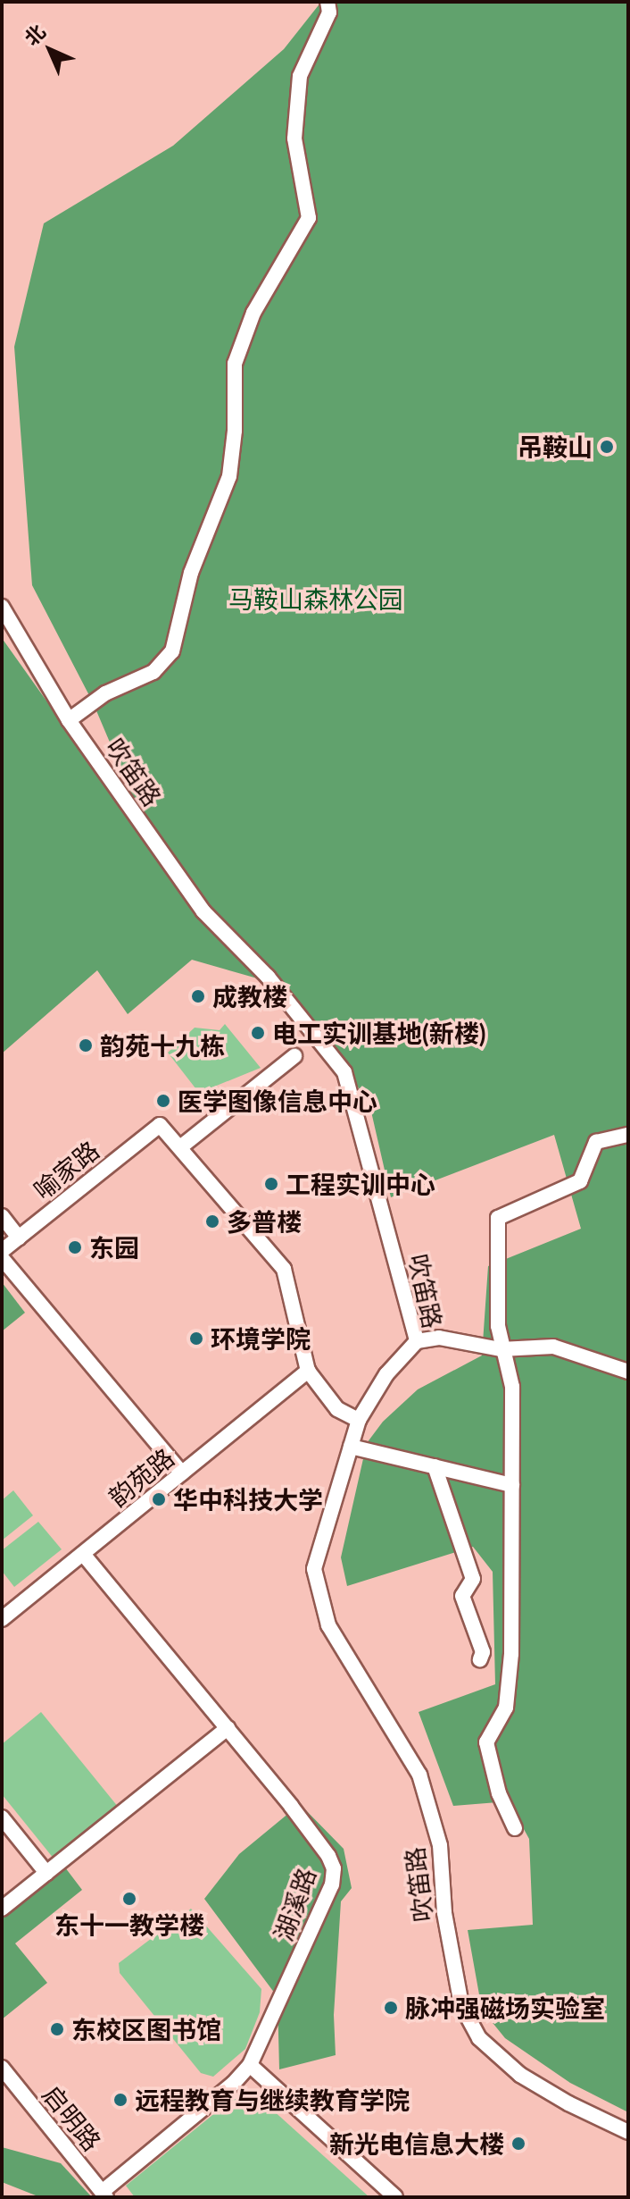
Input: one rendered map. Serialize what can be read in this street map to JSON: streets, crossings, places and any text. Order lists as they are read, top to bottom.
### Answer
{
  "streets": {
    "street": [
      "吹笛路",
      "喻家路",
      "韵苑路",
      "湖溪路",
      "启明路"
    ]
  },
  "crossings": [
    ["韵苑路", "湖溪路"]
  ],
  "parks": ["马鞍山森林公园"],
  "places": [
    "吊鞍山",
    "成教楼",
    "电工实训基地(新楼)",
    "韵苑十九栋",
    "医学图像信息中心",
    "工程实训中心",
    "多普楼",
    "东园",
    "环境学院",
    "华中科技大学",
    "东十一教学楼",
    "脉冲强磁场实验室",
    "东校区图书馆",
    "远程教育与继续教育学院",
    "新光电信息大楼"
  ],
  "north": "top left"
}
